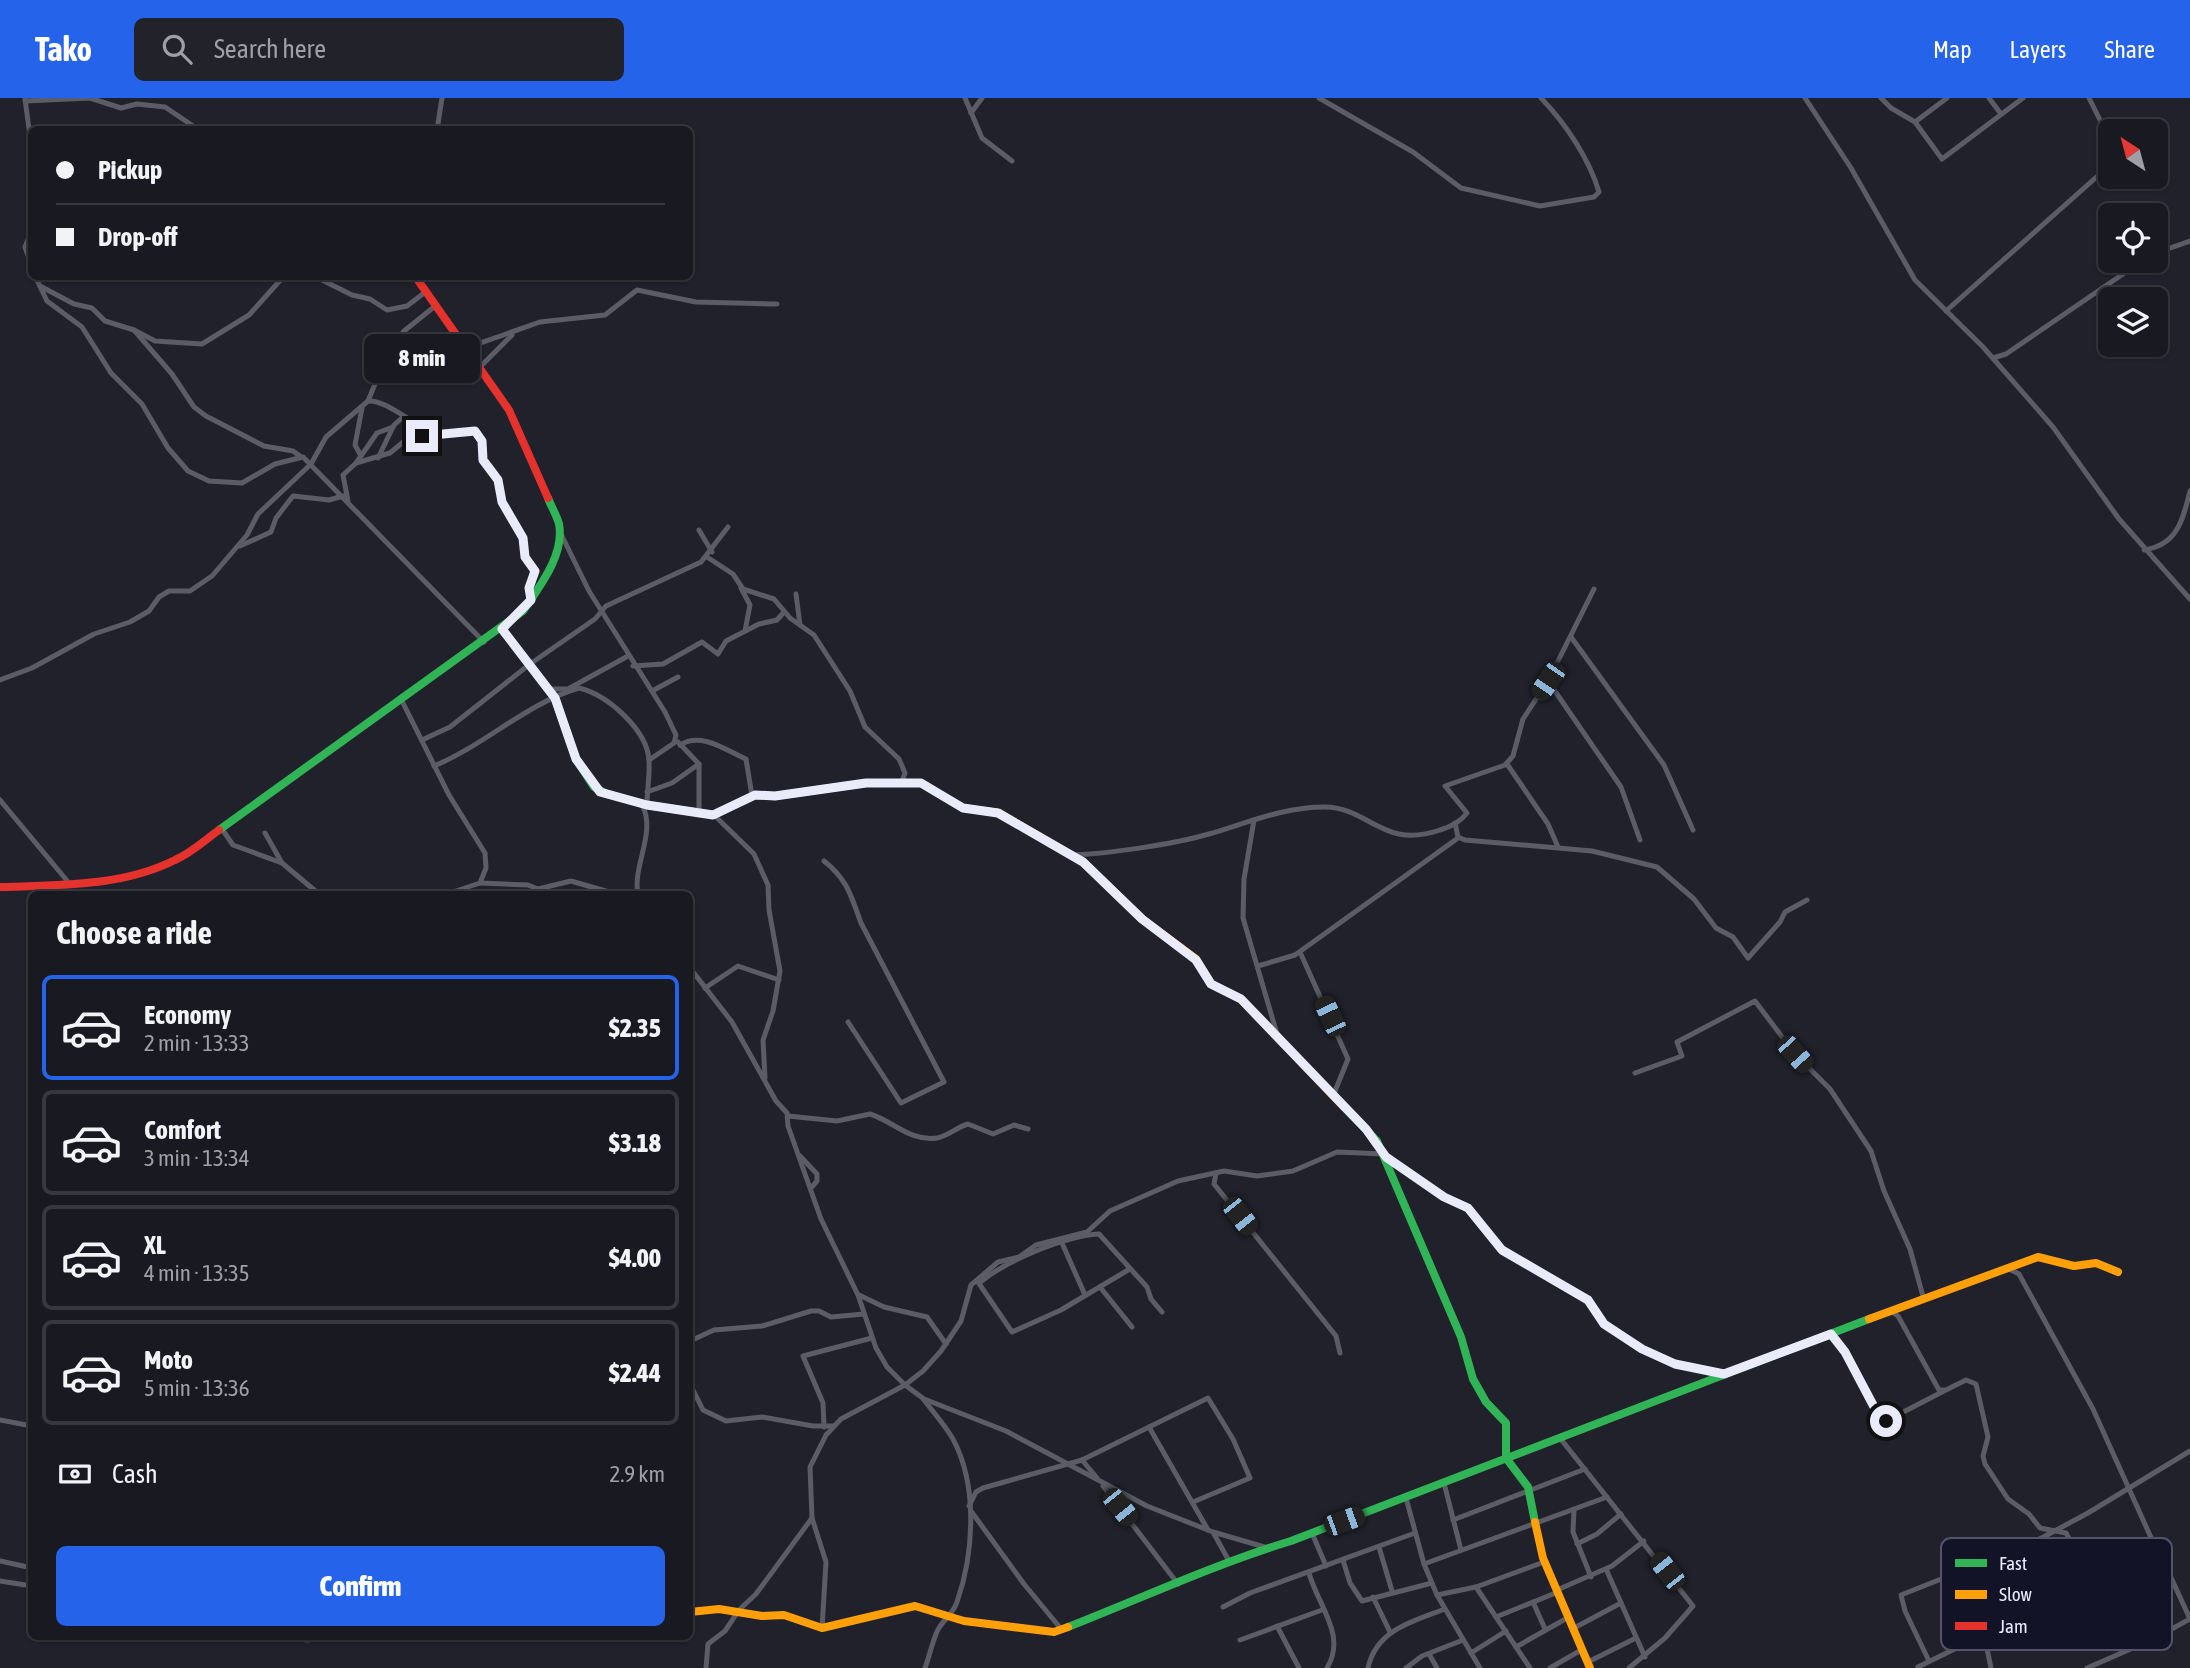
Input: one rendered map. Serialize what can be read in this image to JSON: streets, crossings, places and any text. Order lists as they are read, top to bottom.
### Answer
{
  "legend": ["Fast", "Slow", "Jam"],
  "north": "top left",
  "page": {
    "header": "Tako",
    "search": "Search here",
    "nav": ["Map", "Layers", "Share"],
    "banner": ["Pickup", "Drop-off"],
    "bubble": "8 min",
    "heading": "Choose a ride",
    "list": [
      {
        "name": "Economy",
        "note": "2 min · 13:33",
        "value": "$2.35"
      },
      {
        "name": "Comfort",
        "note": "3 min · 13:34",
        "value": "$3.18"
      },
      {
        "name": "XL",
        "note": "4 min · 13:35",
        "value": "$4.00"
      },
      {
        "name": "Moto",
        "note": "5 min · 13:36",
        "value": "$2.44"
      }
    ],
    "pay": ["Cash", "2.9 km"],
    "buttons": "Confirm"
  }
}
